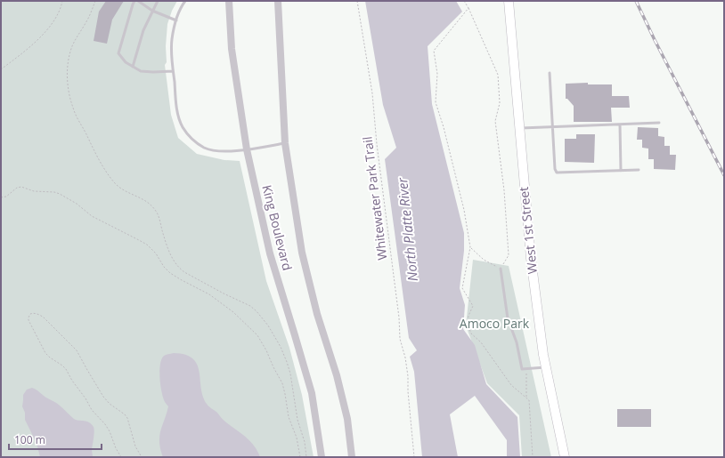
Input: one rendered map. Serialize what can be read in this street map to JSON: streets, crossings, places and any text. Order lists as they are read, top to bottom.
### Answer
{
  "streets": {
    "main road": ["West 1st Street"],
    "street": ["King Boulevard"],
    "path": ["Whitewater Park Trail"]
  },
  "water": ["North Platte River"],
  "parks": ["Amoco Park"],
  "scale_bar": "100 m"
}
